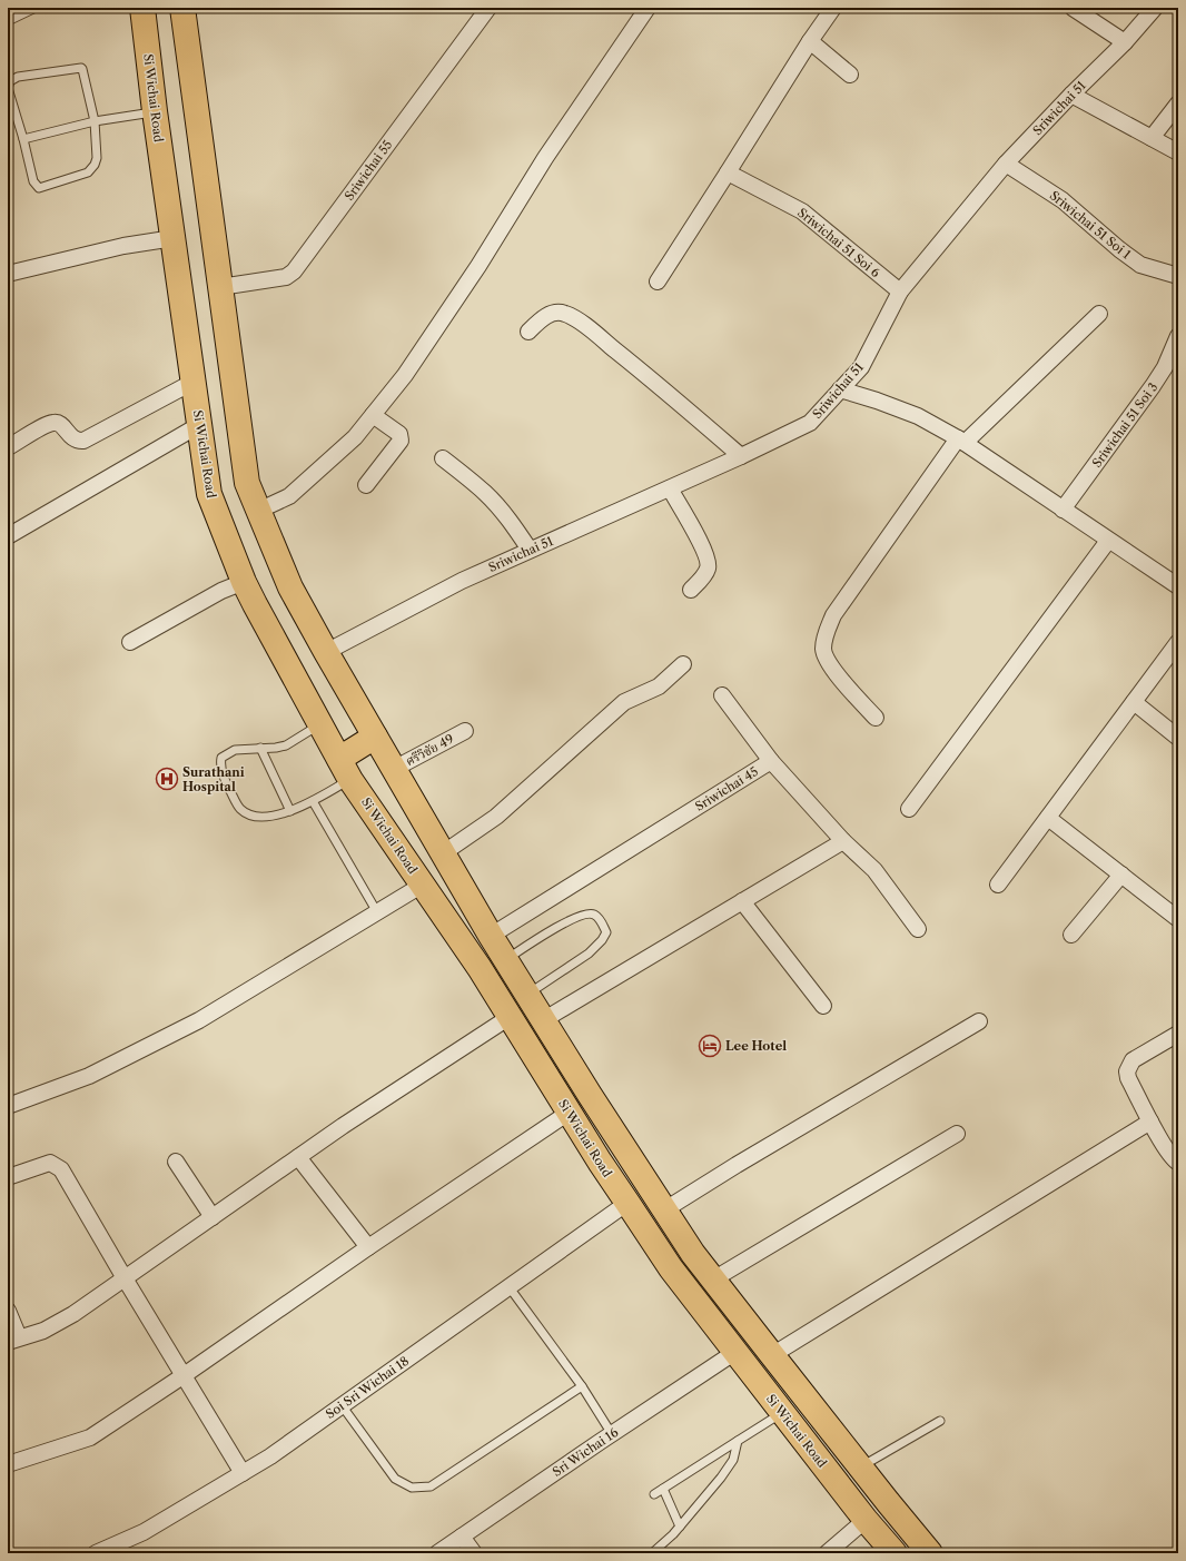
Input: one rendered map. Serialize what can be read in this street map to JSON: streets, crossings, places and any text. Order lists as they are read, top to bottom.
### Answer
{
  "streets": {
    "main road": ["Si Wichai Road"],
    "street": [
      "Sriwichai 51",
      "Sriwichai 55",
      "Sriwichai 51 Soi 1",
      "Sriwichai 51 Soi 6",
      "Sriwichai 51 Soi 3",
      "ศรีวิชัย 49",
      "Sriwichai 45",
      "Soi Sri Wichai 18",
      "Sri Wichai 16"
    ]
  },
  "crossings": [
    ["Si Wichai Road", "Soi Sri Wichai 18"],
    ["Si Wichai Road", "Sri Wichai 16"],
    ["Sriwichai 51", "Sriwichai 51 Soi 1"],
    ["Sriwichai 51", "Sriwichai 51 Soi 6"]
  ],
  "places": {
    "hospital": ["Surathani Hospital"],
    "hotel": ["Lee Hotel"]
  }
}
